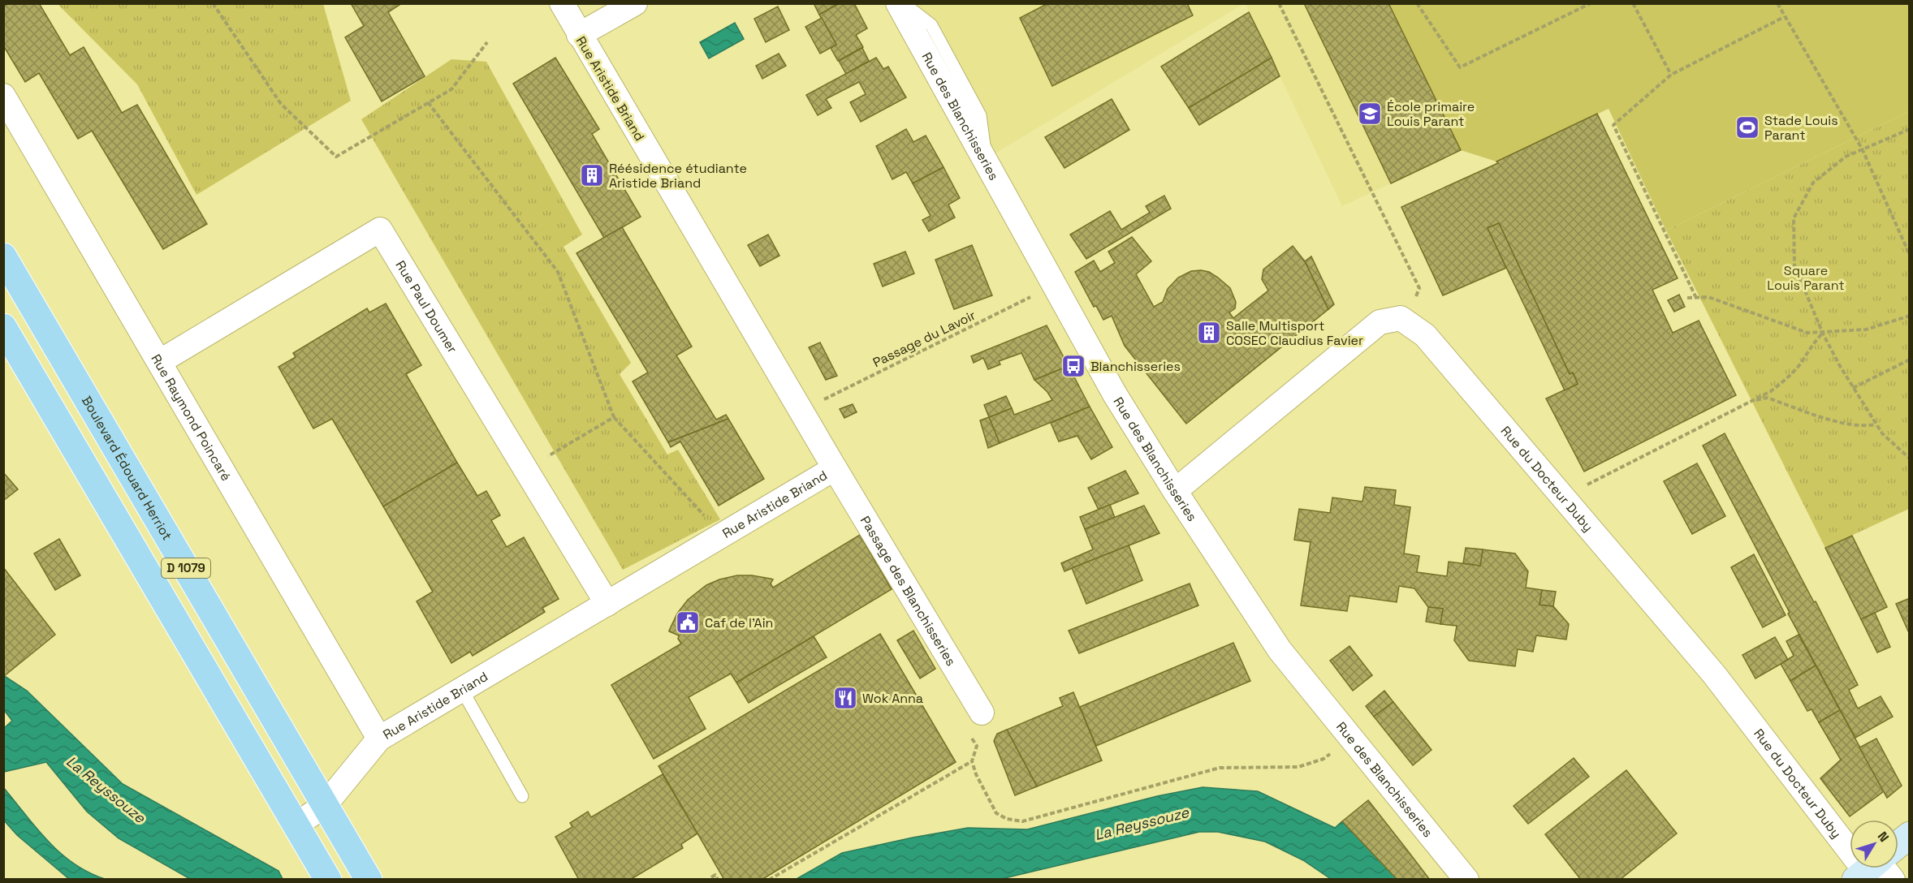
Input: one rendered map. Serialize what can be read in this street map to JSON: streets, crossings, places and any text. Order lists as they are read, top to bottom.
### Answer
{
  "streets": {
    "main road": ["Boulevard Édouard Herriot", "D 1079"],
    "street": [
      "Rue Aristide Briand",
      "Rue des Blanchisseries",
      "Rue Paul Doumer",
      "Rue Raymond Poincaré",
      "Rue du Docteur Duby",
      "Passage des Blanchisseries"
    ],
    "path": ["Passage du Lavoir"]
  },
  "crossings": [
    ["Rue Aristide Briand", "Rue Paul Doumer"],
    ["Rue Aristide Briand", "Passage du Lavoir"],
    ["Rue Aristide Briand", "Rue Raymond Poincaré"],
    ["Rue Aristide Briand", "Boulevard Édouard Herriot"],
    ["Rue Aristide Briand", "D 1079"],
    ["Rue Aristide Briand", "Passage des Blanchisseries"],
    ["Rue des Blanchisseries", "Passage du Lavoir"],
    ["Rue Paul Doumer", "Rue Raymond Poincaré"]
  ],
  "water": ["La Reyssouze"],
  "parks": ["Square Louis Parant"],
  "places": {
    "school or university": ["École primaire Louis Parant"],
    "sports": ["Stade Louis Parant"],
    "building": ["Réésidence étudiante Aristide Briand", "Salle Multisport COSEC Claudius Favier"],
    "bus stop": ["Blanchisseries"],
    "public building": ["Caf de l'Ain"],
    "restaurant": ["Wok Anna"]
  },
  "north": "top right"
}
